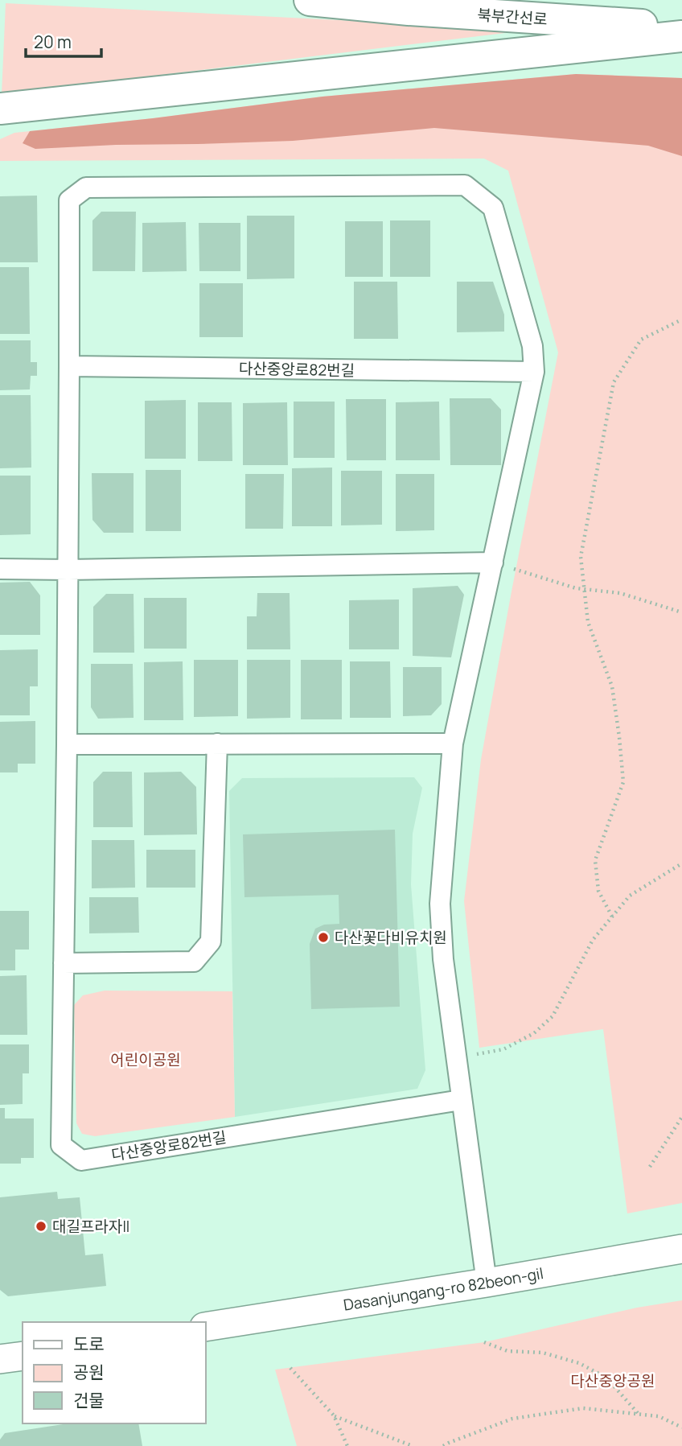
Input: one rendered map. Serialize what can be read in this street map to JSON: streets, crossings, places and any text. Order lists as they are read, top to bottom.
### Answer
{
  "streets": {
    "highway": ["북부간선로"],
    "street": ["다산중앙로82번길", "Dasanjungang-ro 82beon-gil"]
  },
  "parks": ["어린이공원", "다산중앙공원"],
  "places": ["다산꽃다비유치원", "대길프라자II"],
  "legend": ["도로", "공원", "건물"],
  "scale_bar": "20 m"
}
